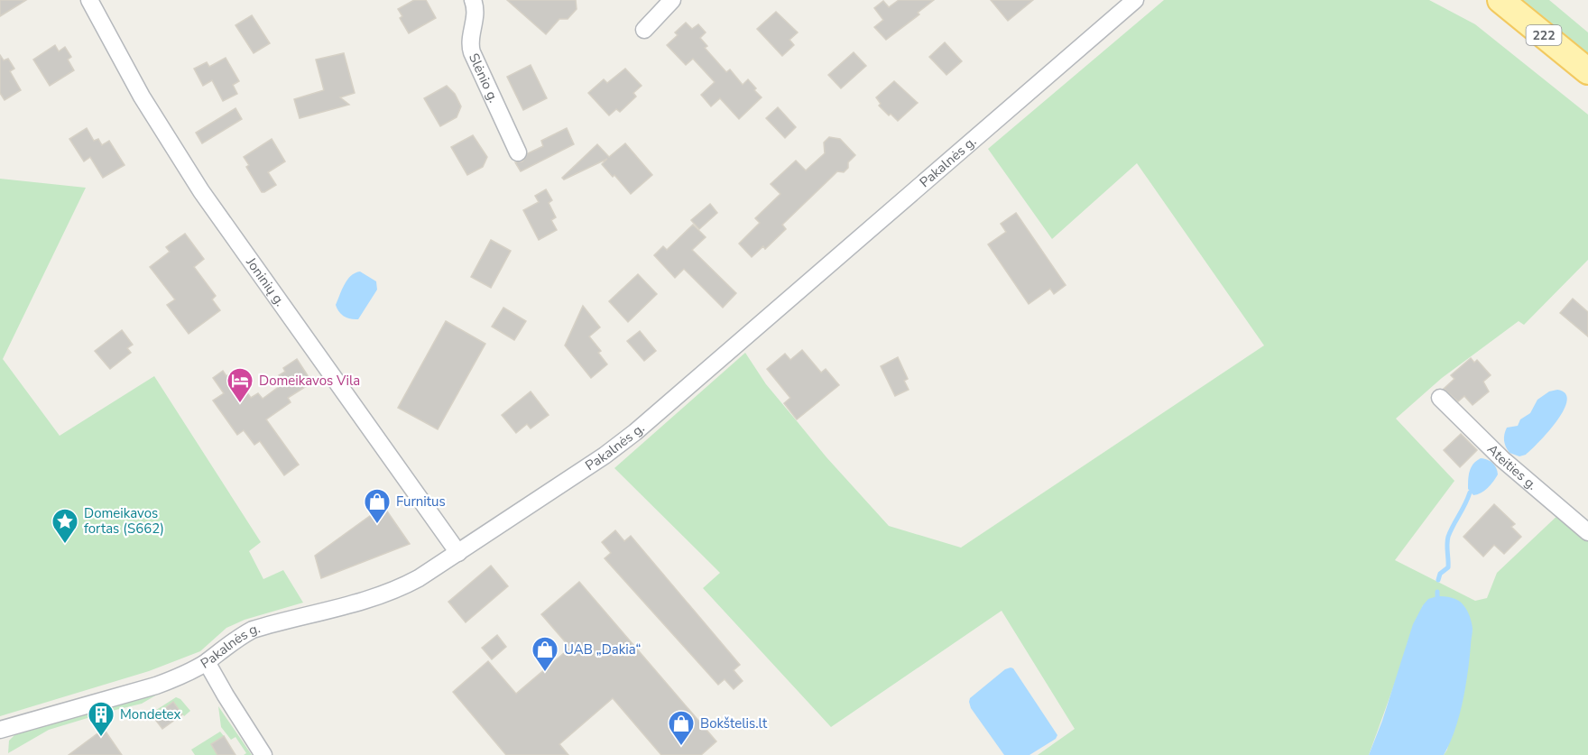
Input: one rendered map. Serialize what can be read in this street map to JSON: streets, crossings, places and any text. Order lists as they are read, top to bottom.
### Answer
{
  "streets": {
    "main road": ["222"],
    "street": [
      "Slėnio g.",
      "Pakalnės g.",
      "Joninių g.",
      "Ateities g."
    ]
  },
  "crossings": [
    ["Pakalnės g.", "Joninių g."]
  ],
  "places": {
    "hotel": ["Domeikavos Vila"],
    "shop": ["Furnitus", "UAB „Dakia“", "Bokštelis.lt"],
    "place": ["Domeikavos fortas (S662)"],
    "building": ["Mondetex"]
  }
}
